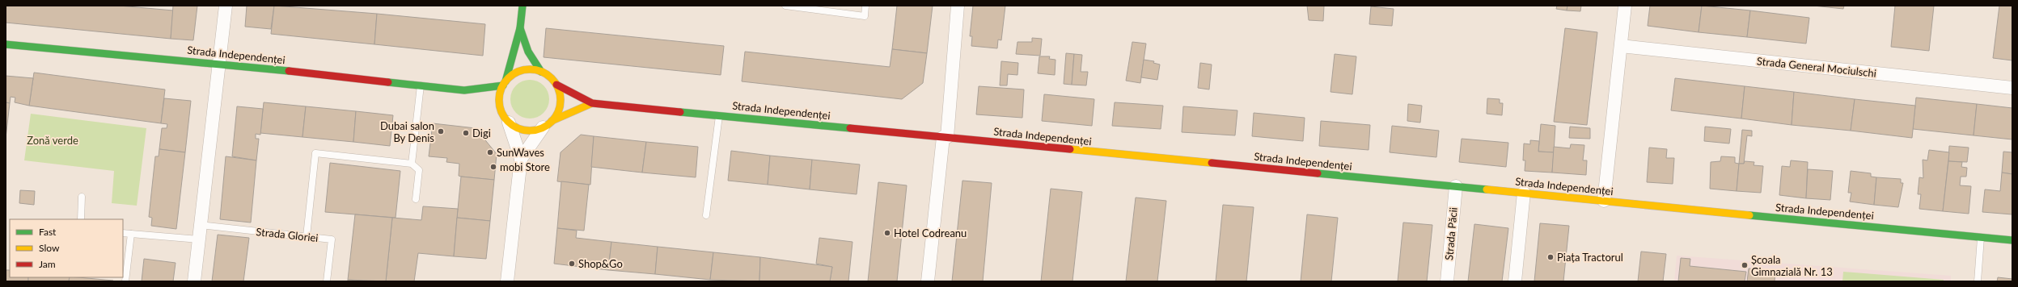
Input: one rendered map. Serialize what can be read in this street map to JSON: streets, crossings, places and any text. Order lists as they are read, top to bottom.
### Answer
{
  "streets": {
    "main road": ["Strada Independenței"],
    "street": ["Strada General Mociulschi", "Strada Păcii"],
    "lane": ["Strada Gloriei"]
  },
  "crossings": [
    ["Strada Independenței", "Strada Păcii"]
  ],
  "parks": ["Zonă verde"],
  "places": [
    "Dubai salon By Denis",
    "Digi",
    "SunWaves",
    "mobi Store",
    "Hotel Codreanu",
    "Piața Tractorul",
    "Shop&Go",
    "Școala Gimnazială Nr. 13"
  ],
  "legend": ["Fast", "Slow", "Jam"]
}
